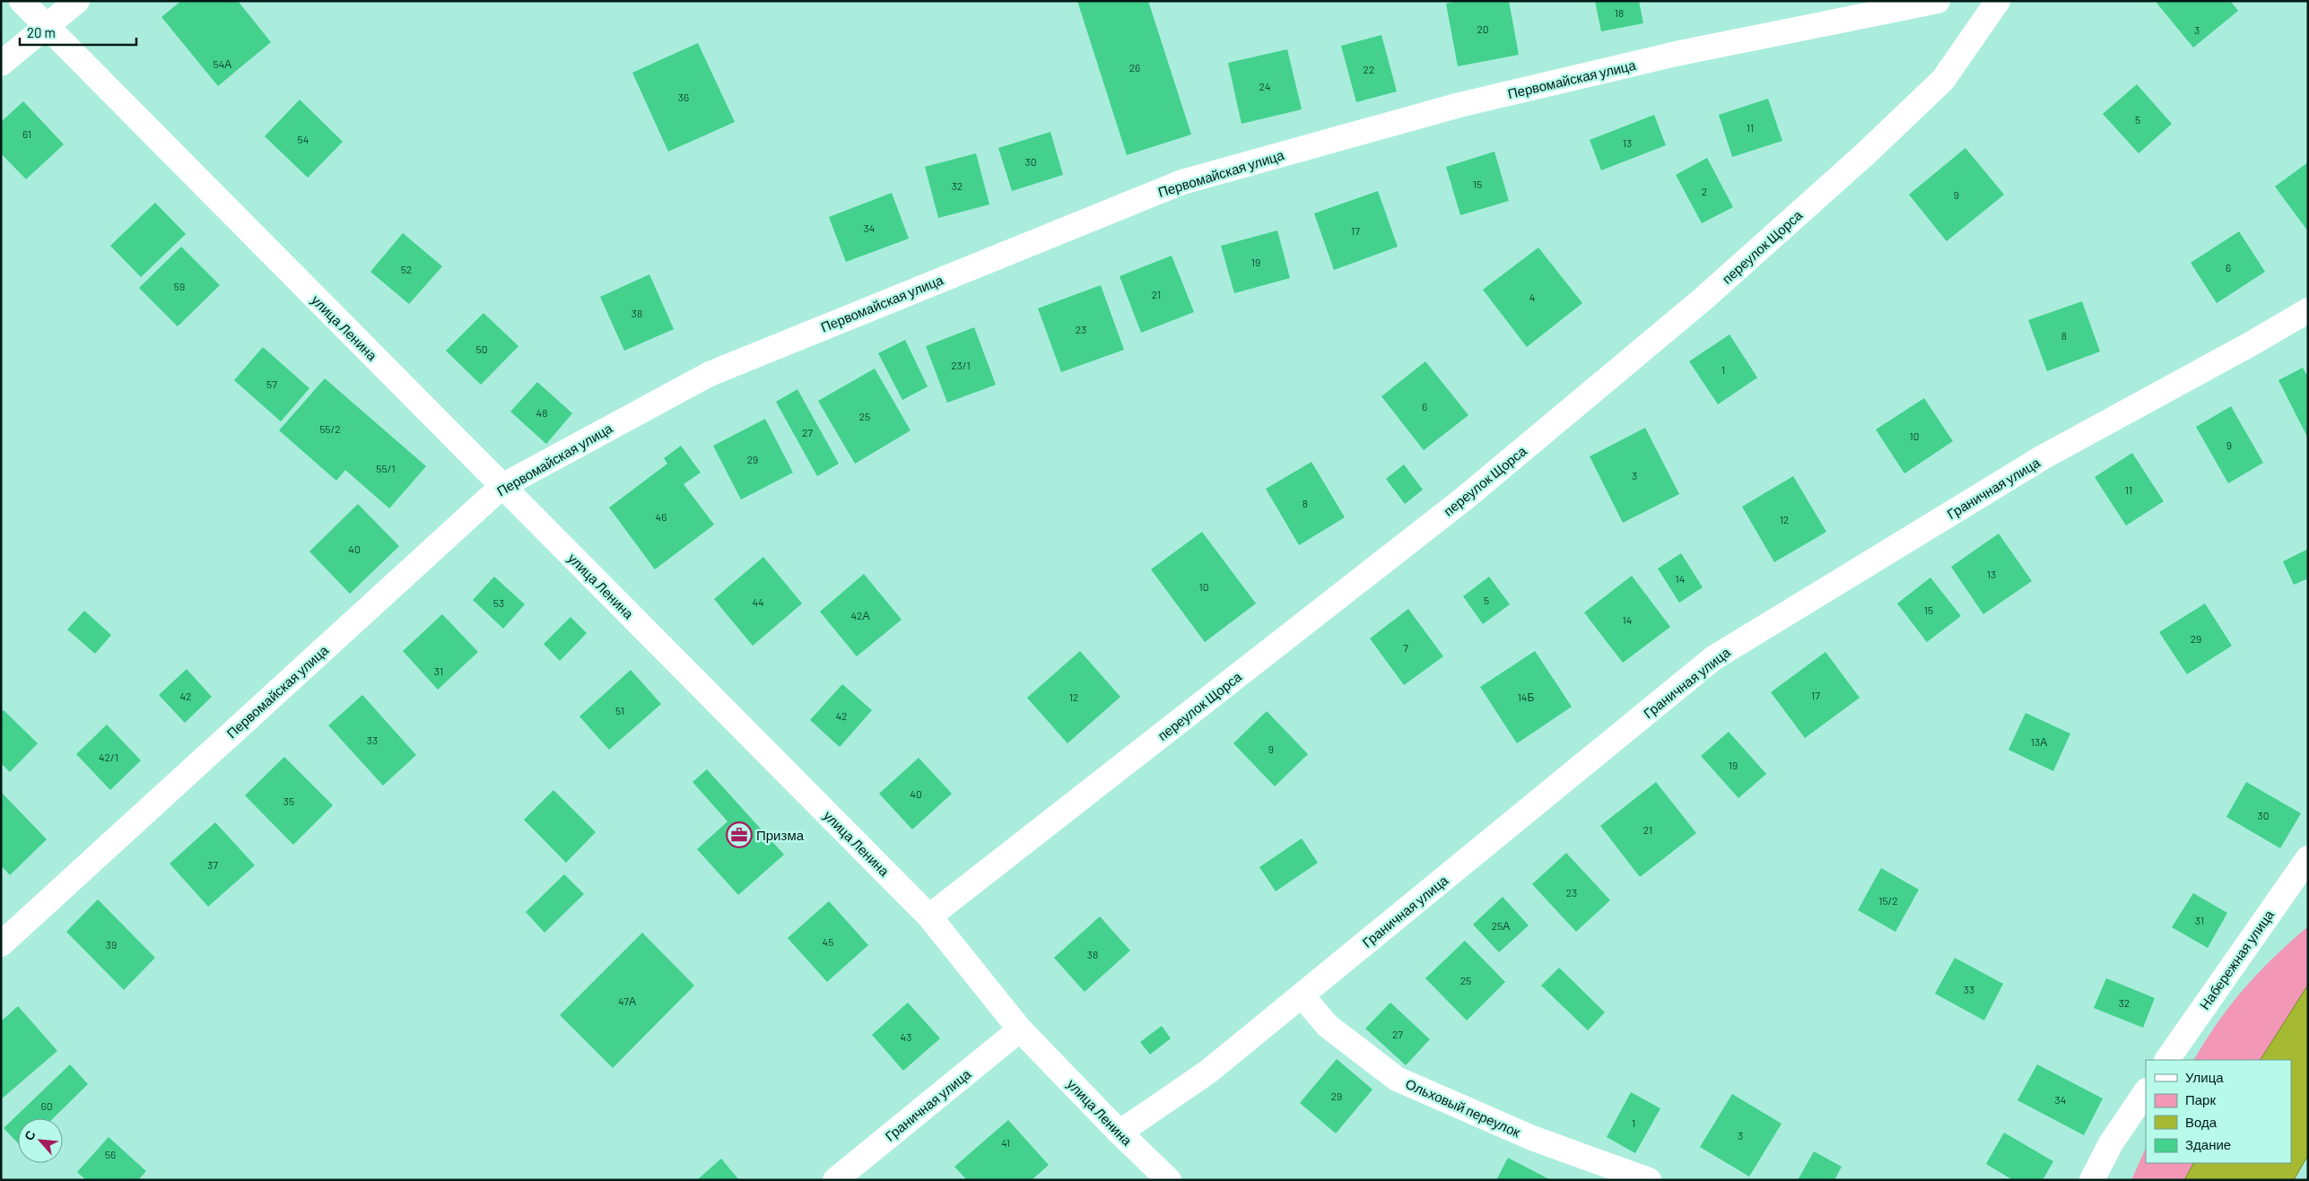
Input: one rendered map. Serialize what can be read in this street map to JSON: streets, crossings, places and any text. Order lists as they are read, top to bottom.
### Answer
{
  "streets": {
    "street": [
      "Первомайская улица",
      "переулок Щорса",
      "улица Ленина",
      "Граничная улица",
      "Набережная улица",
      "Ольховый переулок"
    ]
  },
  "crossings": [
    ["Первомайская улица", "улица Ленина"],
    ["переулок Щорса", "улица Ленина"],
    ["улица Ленина", "Граничная улица"],
    ["Граничная улица", "Ольховый переулок"]
  ],
  "places": {
    "office": ["Призма"]
  },
  "house_numbers": [
    "18",
    "20",
    "3",
    "54А",
    "26",
    "22",
    "24",
    "36",
    "5",
    "11",
    "61",
    "54",
    "13",
    "30",
    "15",
    "32",
    "2",
    "9",
    "34",
    "17",
    "19",
    "6",
    "52",
    "59",
    "21",
    "4",
    "38",
    "23",
    "8",
    "50",
    "23/1",
    "1",
    "57",
    "6",
    "48",
    "25",
    "55/2",
    "27",
    "10",
    "9",
    "29",
    "55/1",
    "3",
    "11",
    "8",
    "46",
    "12",
    "40",
    "13",
    "14",
    "10",
    "5",
    "44",
    "53",
    "15",
    "42А",
    "14",
    "29",
    "7",
    "31",
    "17",
    "42",
    "12",
    "14Б",
    "51",
    "42",
    "33",
    "13А",
    "9",
    "42/1",
    "19",
    "40",
    "35",
    "30",
    "21",
    "37",
    "23",
    "15/2",
    "31",
    "25А",
    "45",
    "39",
    "38",
    "25",
    "33",
    "47А",
    "32",
    "27",
    "43",
    "29",
    "34",
    "60",
    "1",
    "3",
    "41",
    "56"
  ],
  "legend": [
    "Улица",
    "Парк",
    "Вода",
    "Здание"
  ],
  "scale_bar": "20 m",
  "north": "top left"
}
